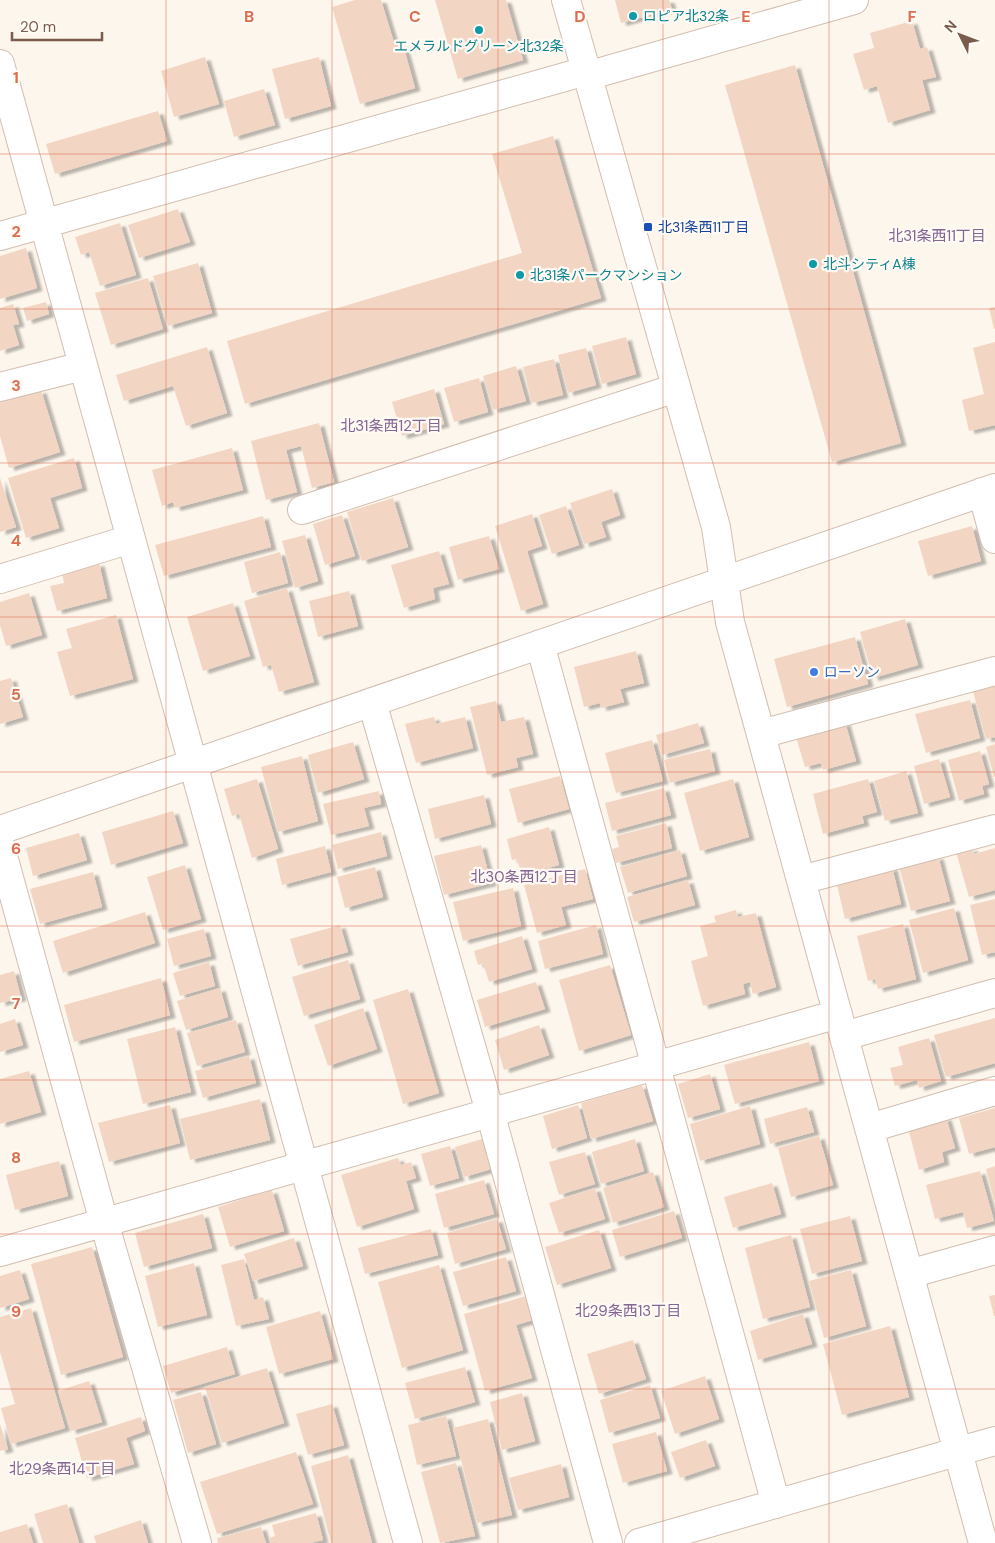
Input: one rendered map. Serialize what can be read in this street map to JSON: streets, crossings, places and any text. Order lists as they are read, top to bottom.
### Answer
{
  "districts": [
    "北31条西11丁目",
    "北31条西12丁目",
    "北30条西12丁目",
    "北29条西13丁目",
    "北29条西14丁目"
  ],
  "places": {
    "other": [
      "ロピア北32条",
      "エメラルドグリーン北32条",
      "北斗シティA棟",
      "北31条パークマンション",
      "ローソン"
    ],
    "transit": ["北31条西11丁目"]
  },
  "scale_bar": "20 m",
  "north": "top left",
  "grid": {
    "columns": [
      "B",
      "C",
      "D",
      "E",
      "F"
    ],
    "rows": [
      "1",
      "2",
      "3",
      "4",
      "5",
      "6",
      "7",
      "8",
      "9"
    ]
  }
}
